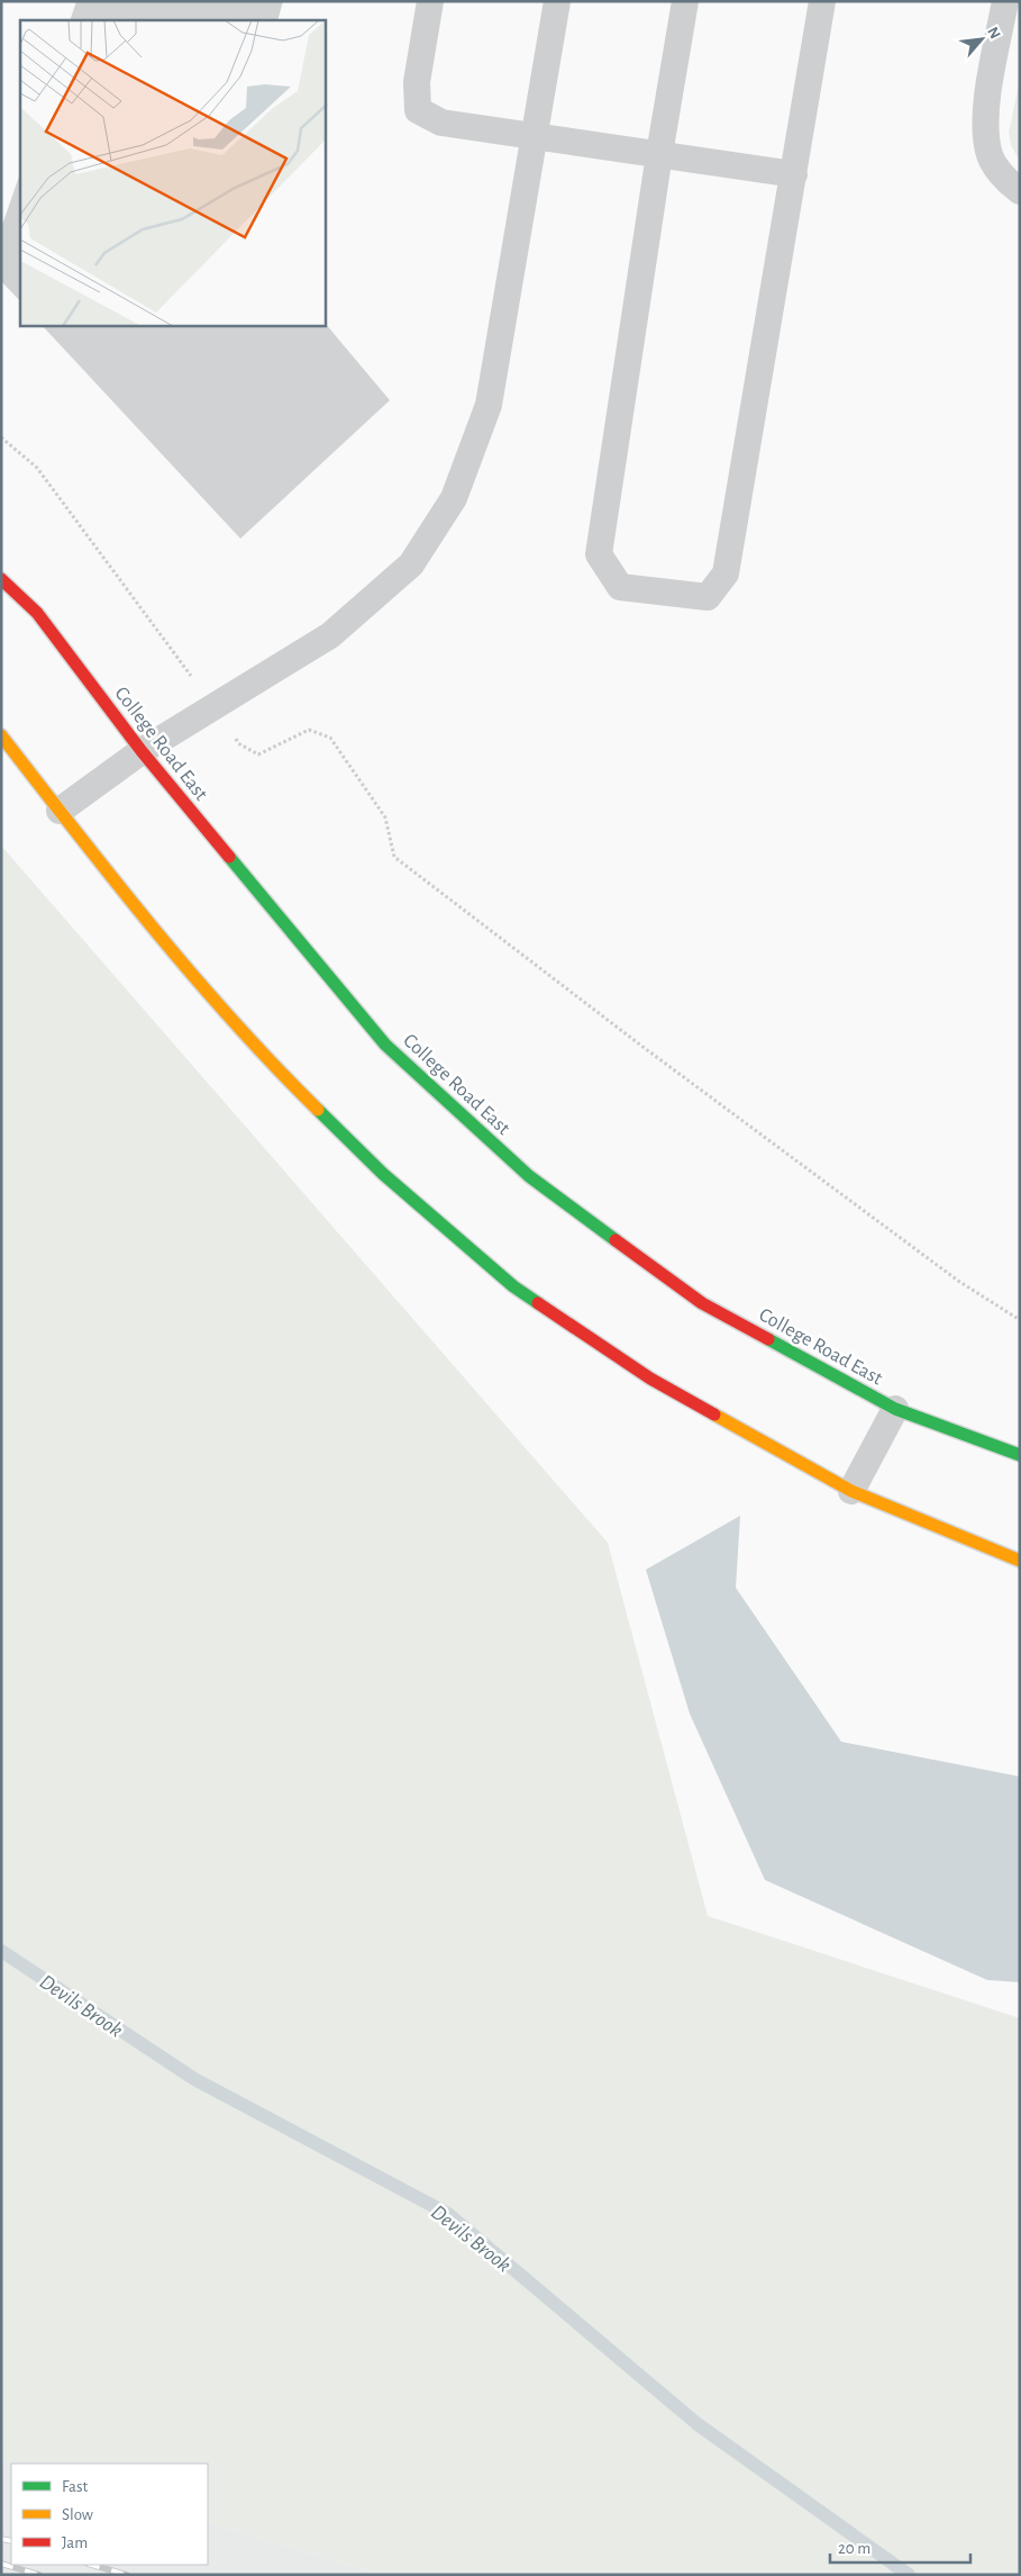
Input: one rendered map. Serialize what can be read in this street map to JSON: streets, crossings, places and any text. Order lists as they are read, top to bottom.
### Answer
{
  "streets": {
    "street": ["College Road East"]
  },
  "water": ["Devils Brook"],
  "legend": ["Fast", "Slow", "Jam"],
  "scale_bar": "20 m",
  "north": "top right"
}
